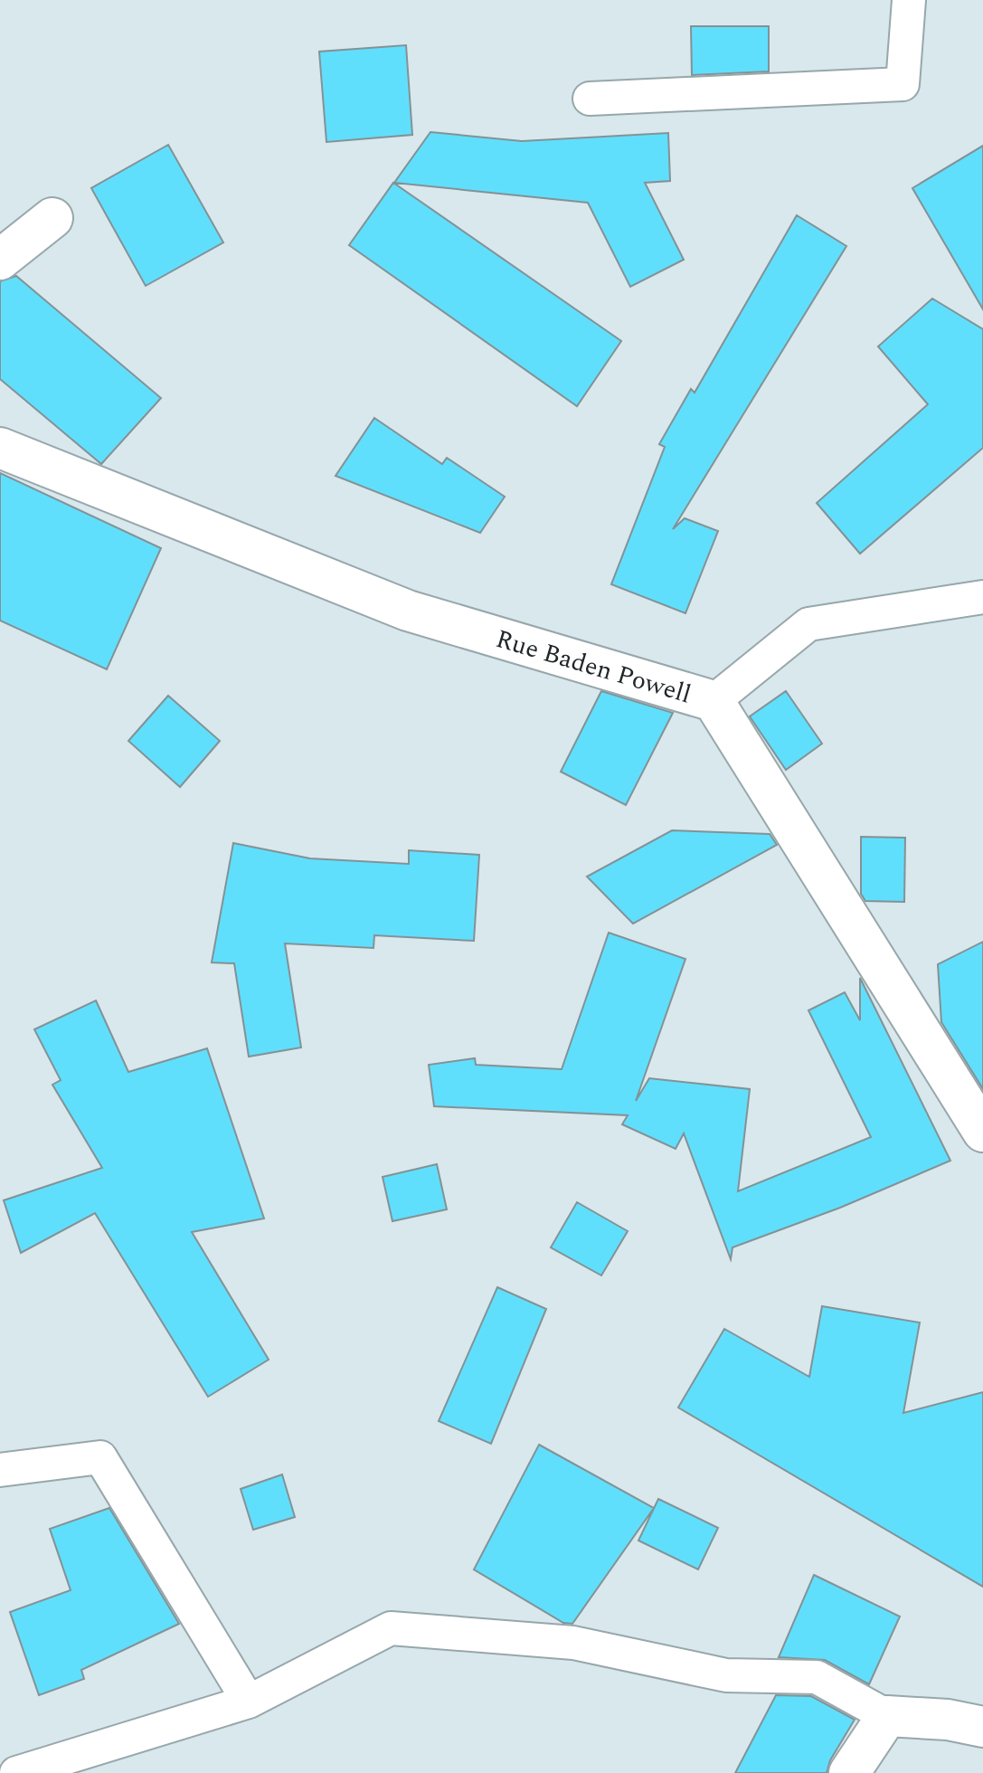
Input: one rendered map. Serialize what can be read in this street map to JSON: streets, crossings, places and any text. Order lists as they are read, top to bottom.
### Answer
{
  "streets": {
    "street": ["Rue Baden Powell"]
  }
}
